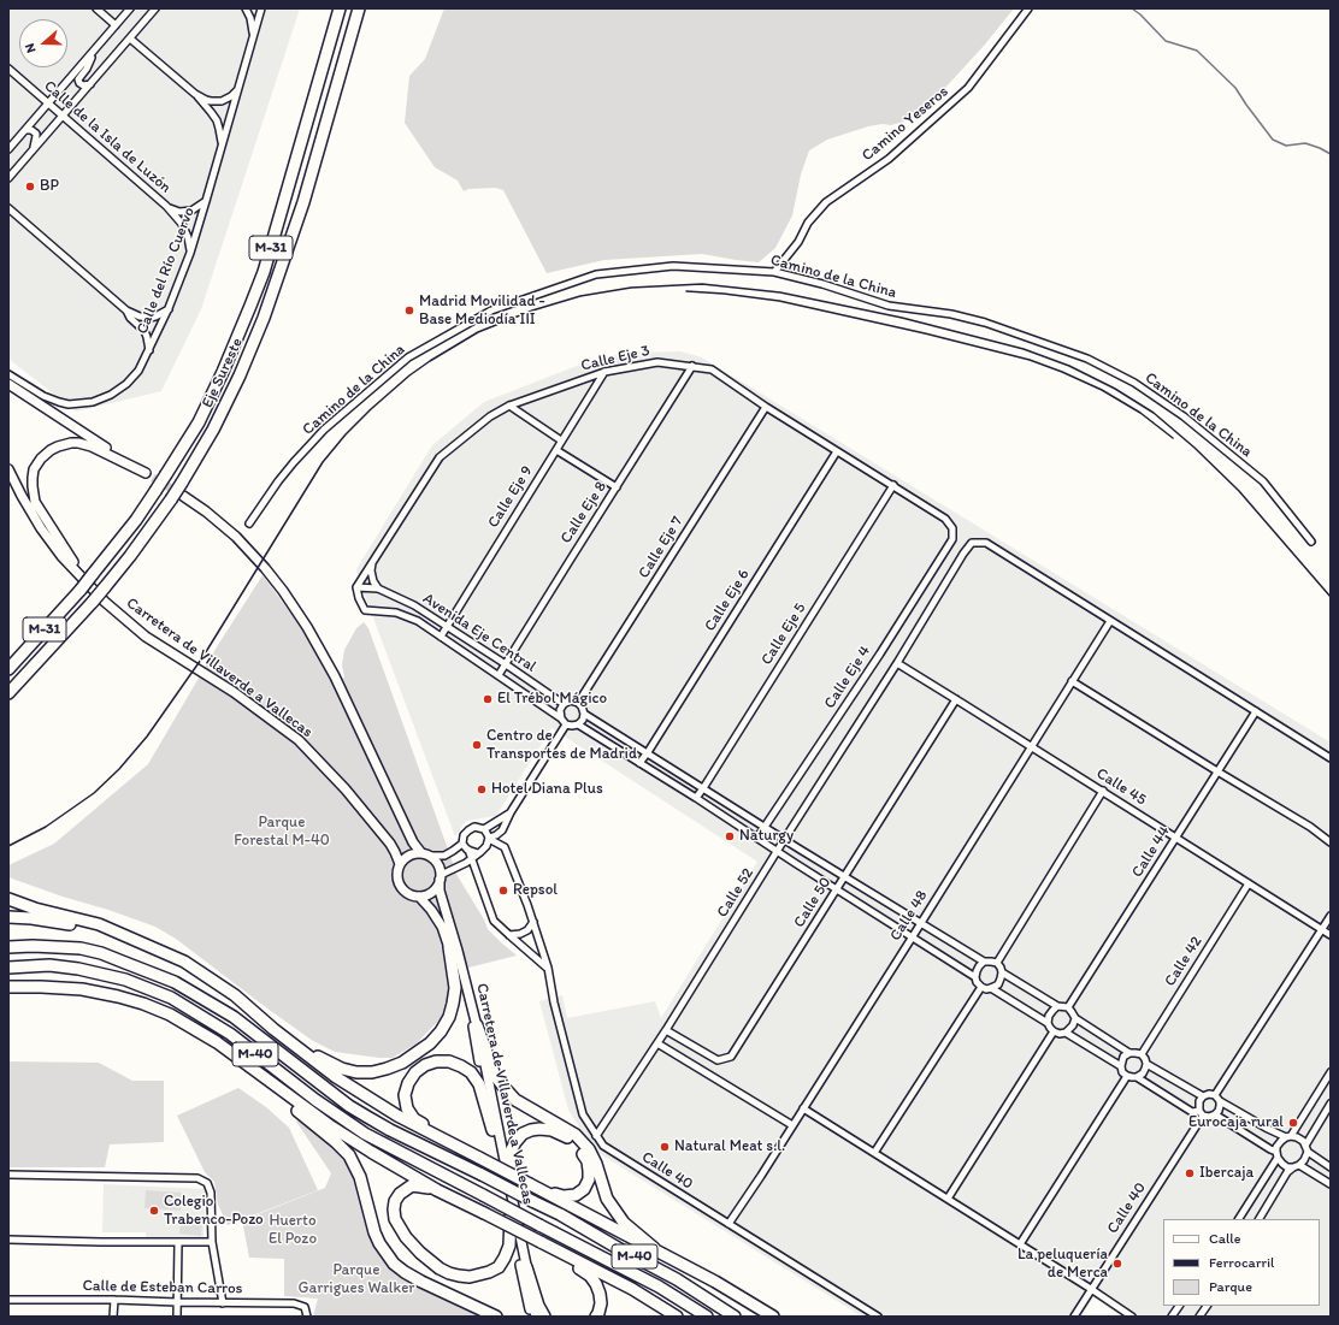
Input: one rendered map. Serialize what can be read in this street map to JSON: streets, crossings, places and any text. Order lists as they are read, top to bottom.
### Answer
{
  "streets": {
    "highway": ["M-31", "Eje Sureste", "M-40"],
    "main road": ["Carretera de Villaverde a Vallecas"],
    "street": [
      "Camino Yeseros",
      "Calle de la Isla de Luzón",
      "Calle del Río Cuervo",
      "Camino de la China",
      "Calle Eje 3",
      "Calle Eje 9",
      "Calle Eje 8",
      "Calle Eje 7",
      "Calle Eje 6",
      "Avenida Eje Central",
      "Calle Eje 5",
      "Calle Eje 4",
      "Calle 45",
      "Calle 44",
      "Calle 52",
      "Calle 50",
      "Calle 48",
      "Calle 42",
      "Calle 40",
      "Calle de Esteban Carros"
    ]
  },
  "crossings": [
    ["Camino Yeseros", "Camino de la China"],
    ["Calle de la Isla de Luzón", "Calle del Río Cuervo"],
    ["Calle Eje 3", "Calle Eje 9"],
    ["Calle Eje 3", "Calle Eje 8"],
    ["Calle Eje 3", "Calle Eje 7"],
    ["Calle Eje 3", "Calle Eje 6"],
    ["Calle Eje 3", "Avenida Eje Central"],
    ["Calle Eje 3", "Calle Eje 5"],
    ["Calle Eje 3", "Calle Eje 4"],
    ["Calle Eje 9", "Avenida Eje Central"],
    ["Calle Eje 8", "Avenida Eje Central"],
    ["Calle Eje 7", "Avenida Eje Central"],
    ["Calle 45", "Calle 44"],
    ["Calle 45", "Calle 52"],
    ["Calle 45", "Calle 50"],
    ["Calle 45", "Calle 48"],
    ["Calle 45", "Calle 42"],
    ["Calle 52", "Calle 50"],
    ["Calle 52", "Calle 48"],
    ["Calle 52", "Calle 40"],
    ["Calle 48", "Calle 40"]
  ],
  "parks": ["Parque Forestal M-40", "Huerto El Pozo", "Parque Garrigues Walker"],
  "places": [
    "BP",
    "Madrid Movilidad - Base Mediodía III",
    "El Trébol Mágico",
    "Centro de Transportes de Madrid",
    "Hotel Diana Plus",
    "Naturgy",
    "Repsol",
    "Eurocaja rural",
    "Natural Meat s.l.",
    "Ibercaja",
    "Colegio Trabenco-Pozo",
    "La peluquería de Merca"
  ],
  "legend": ["Calle", "Ferrocarril", "Parque"],
  "north": "left"
}
